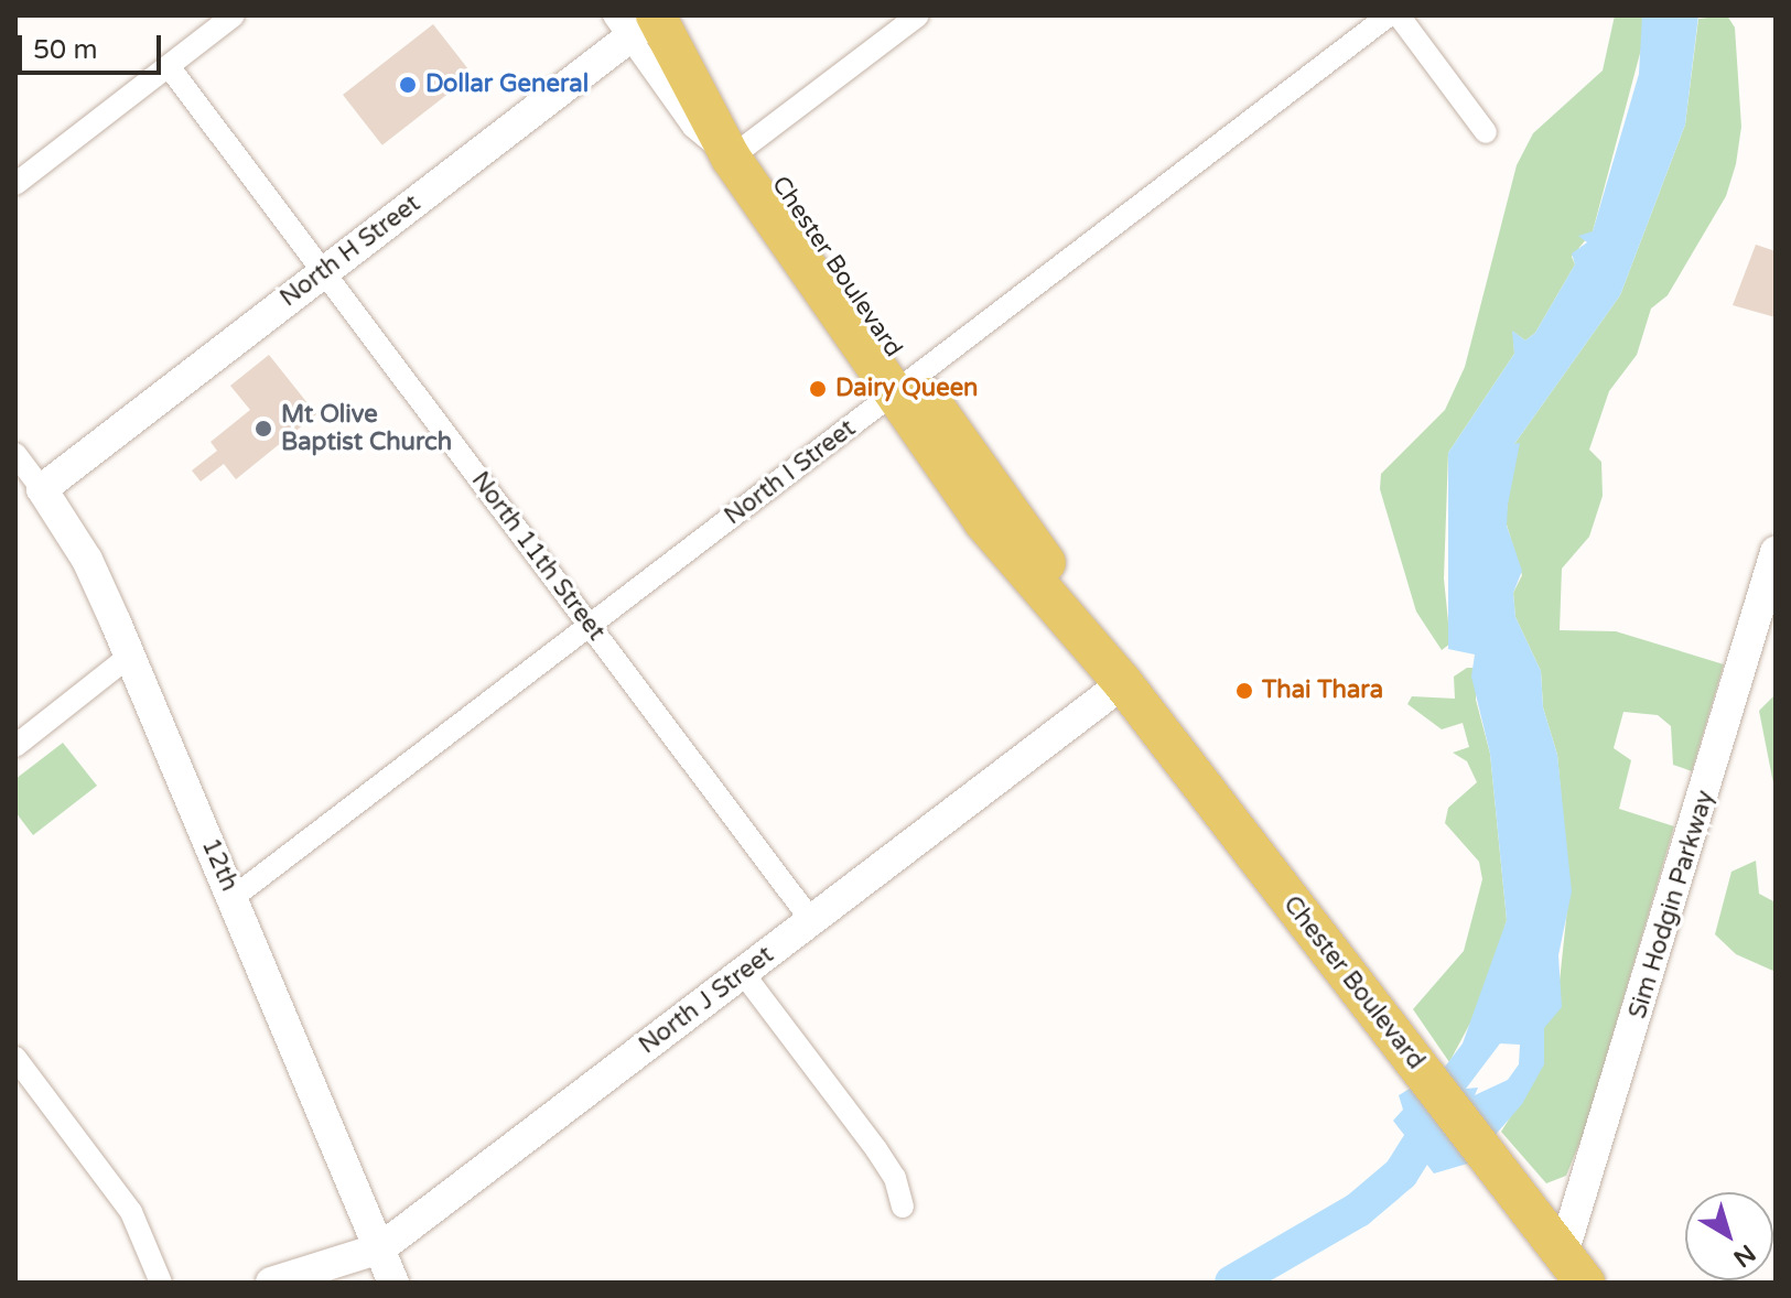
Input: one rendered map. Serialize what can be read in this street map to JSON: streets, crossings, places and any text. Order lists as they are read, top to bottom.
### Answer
{
  "streets": {
    "highway": ["Chester Boulevard"],
    "street": [
      "North H Street",
      "North I Street",
      "North 11th Street",
      "12th",
      "Sim Hodgin Parkway",
      "North J Street"
    ]
  },
  "crossings": [
    ["North H Street", "Chester Boulevard"],
    ["North H Street", "North 11th Street"],
    ["North H Street", "12th"],
    ["Chester Boulevard", "North I Street"],
    ["Chester Boulevard", "Sim Hodgin Parkway"],
    ["Chester Boulevard", "North J Street"],
    ["North I Street", "North 11th Street"],
    ["North I Street", "12th"],
    ["North 11th Street", "North J Street"],
    ["12th", "North J Street"]
  ],
  "places": [
    "Dollar General",
    "Dairy Queen",
    "Mt Olive Baptist Church",
    "Thai Thara"
  ],
  "scale_bar": "50 m",
  "north": "bottom right"
}
